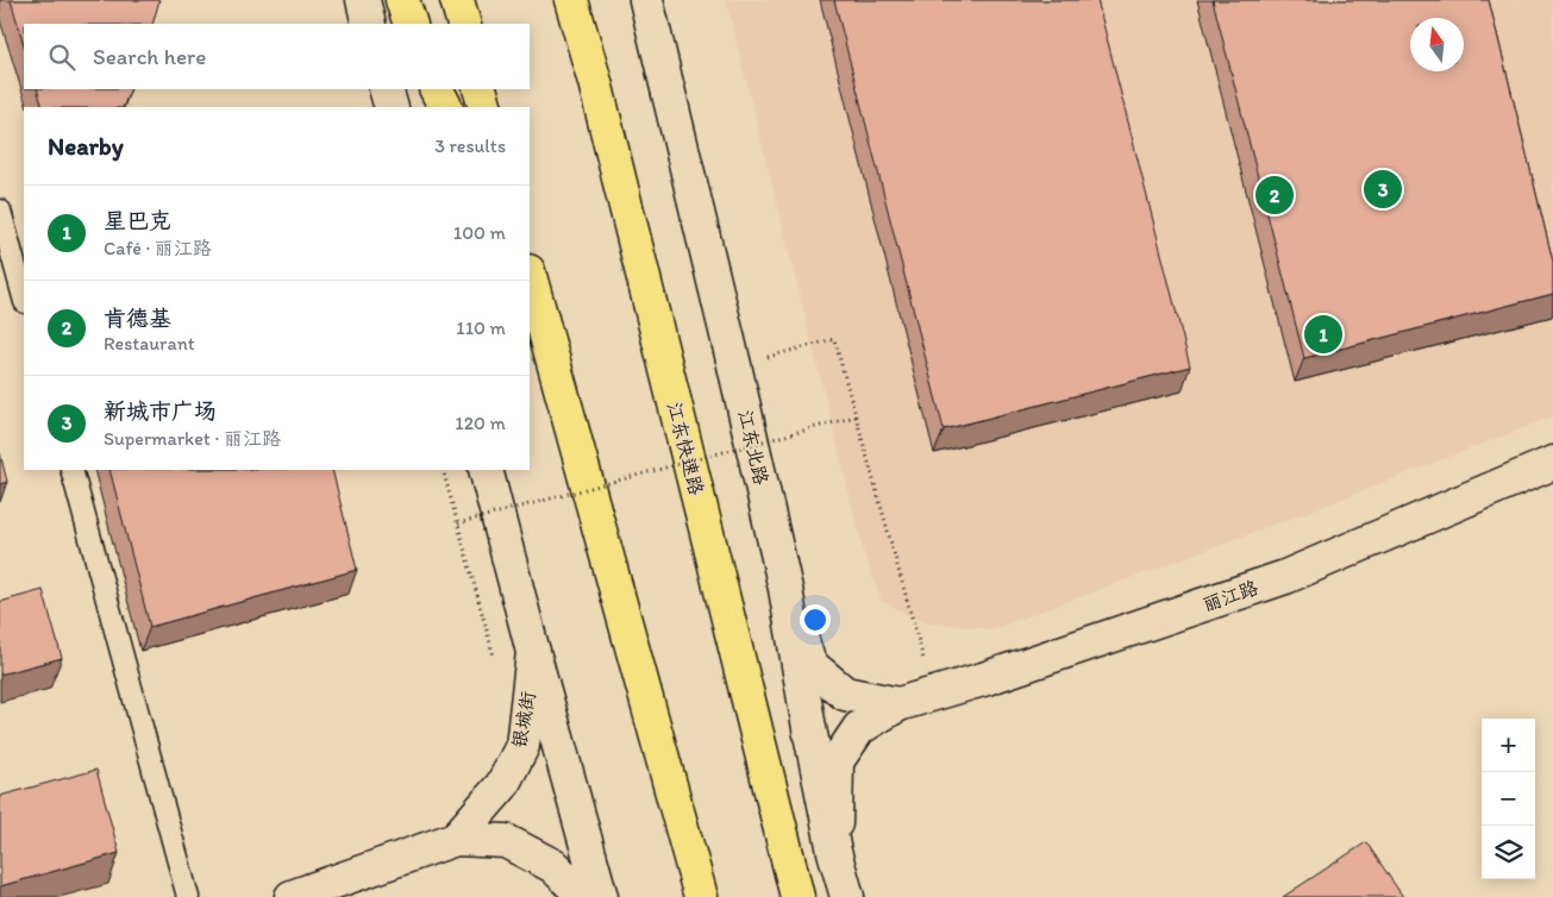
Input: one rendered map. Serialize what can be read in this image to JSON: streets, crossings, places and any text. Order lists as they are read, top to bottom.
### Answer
{
  "streets": {
    "highway": ["江东快速路"],
    "street": ["江东北路", "丽江路", "银城街"]
  },
  "crossings": [
    ["江东北路", "丽江路"]
  ],
  "north": "top",
  "page": {
    "search": "Search here",
    "heading": ["Nearby", "3 results"],
    "pins": ["3", "2", "1"],
    "list": [
      {
        "mark": "1",
        "name": "星巴克",
        "note": "Café · 丽江路",
        "value": "100 m"
      },
      {
        "mark": "2",
        "name": "肯德基",
        "note": "Restaurant",
        "value": "110 m"
      },
      {
        "mark": "3",
        "name": "新城市广场",
        "note": "Supermarket · 丽江路",
        "value": "120 m"
      }
    ],
    "map_buttons": ["+", "−"]
  }
}
